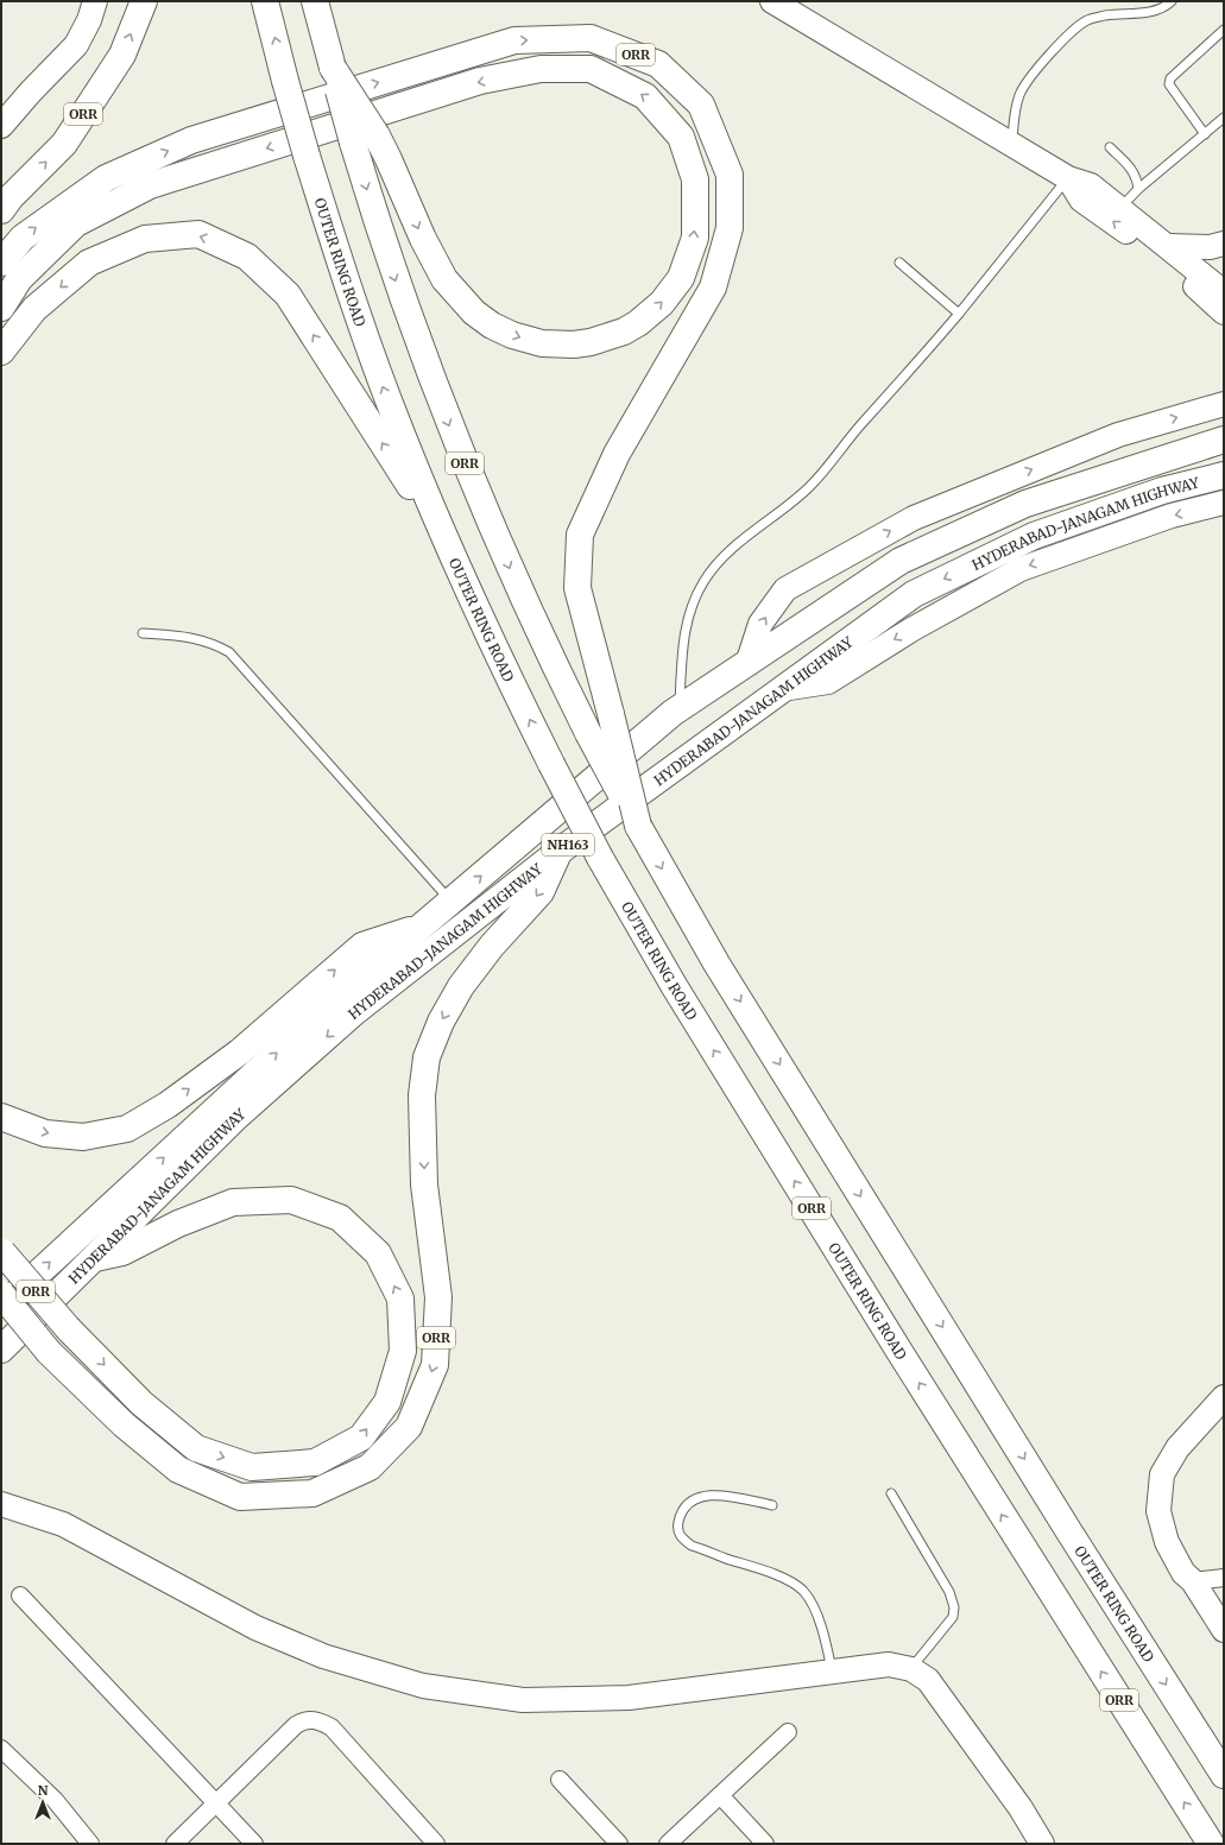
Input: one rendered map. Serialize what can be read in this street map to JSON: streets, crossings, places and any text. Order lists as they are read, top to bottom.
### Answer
{
  "streets": {
    "highway": [
      "ORR",
      "OUTER RING ROAD",
      "HYDERABAD-JANAGAM HIGHWAY",
      "NH163"
    ]
  },
  "crossings": [
    ["ORR", "OUTER RING ROAD"],
    ["ORR", "HYDERABAD-JANAGAM HIGHWAY"]
  ],
  "north": "top"
}
